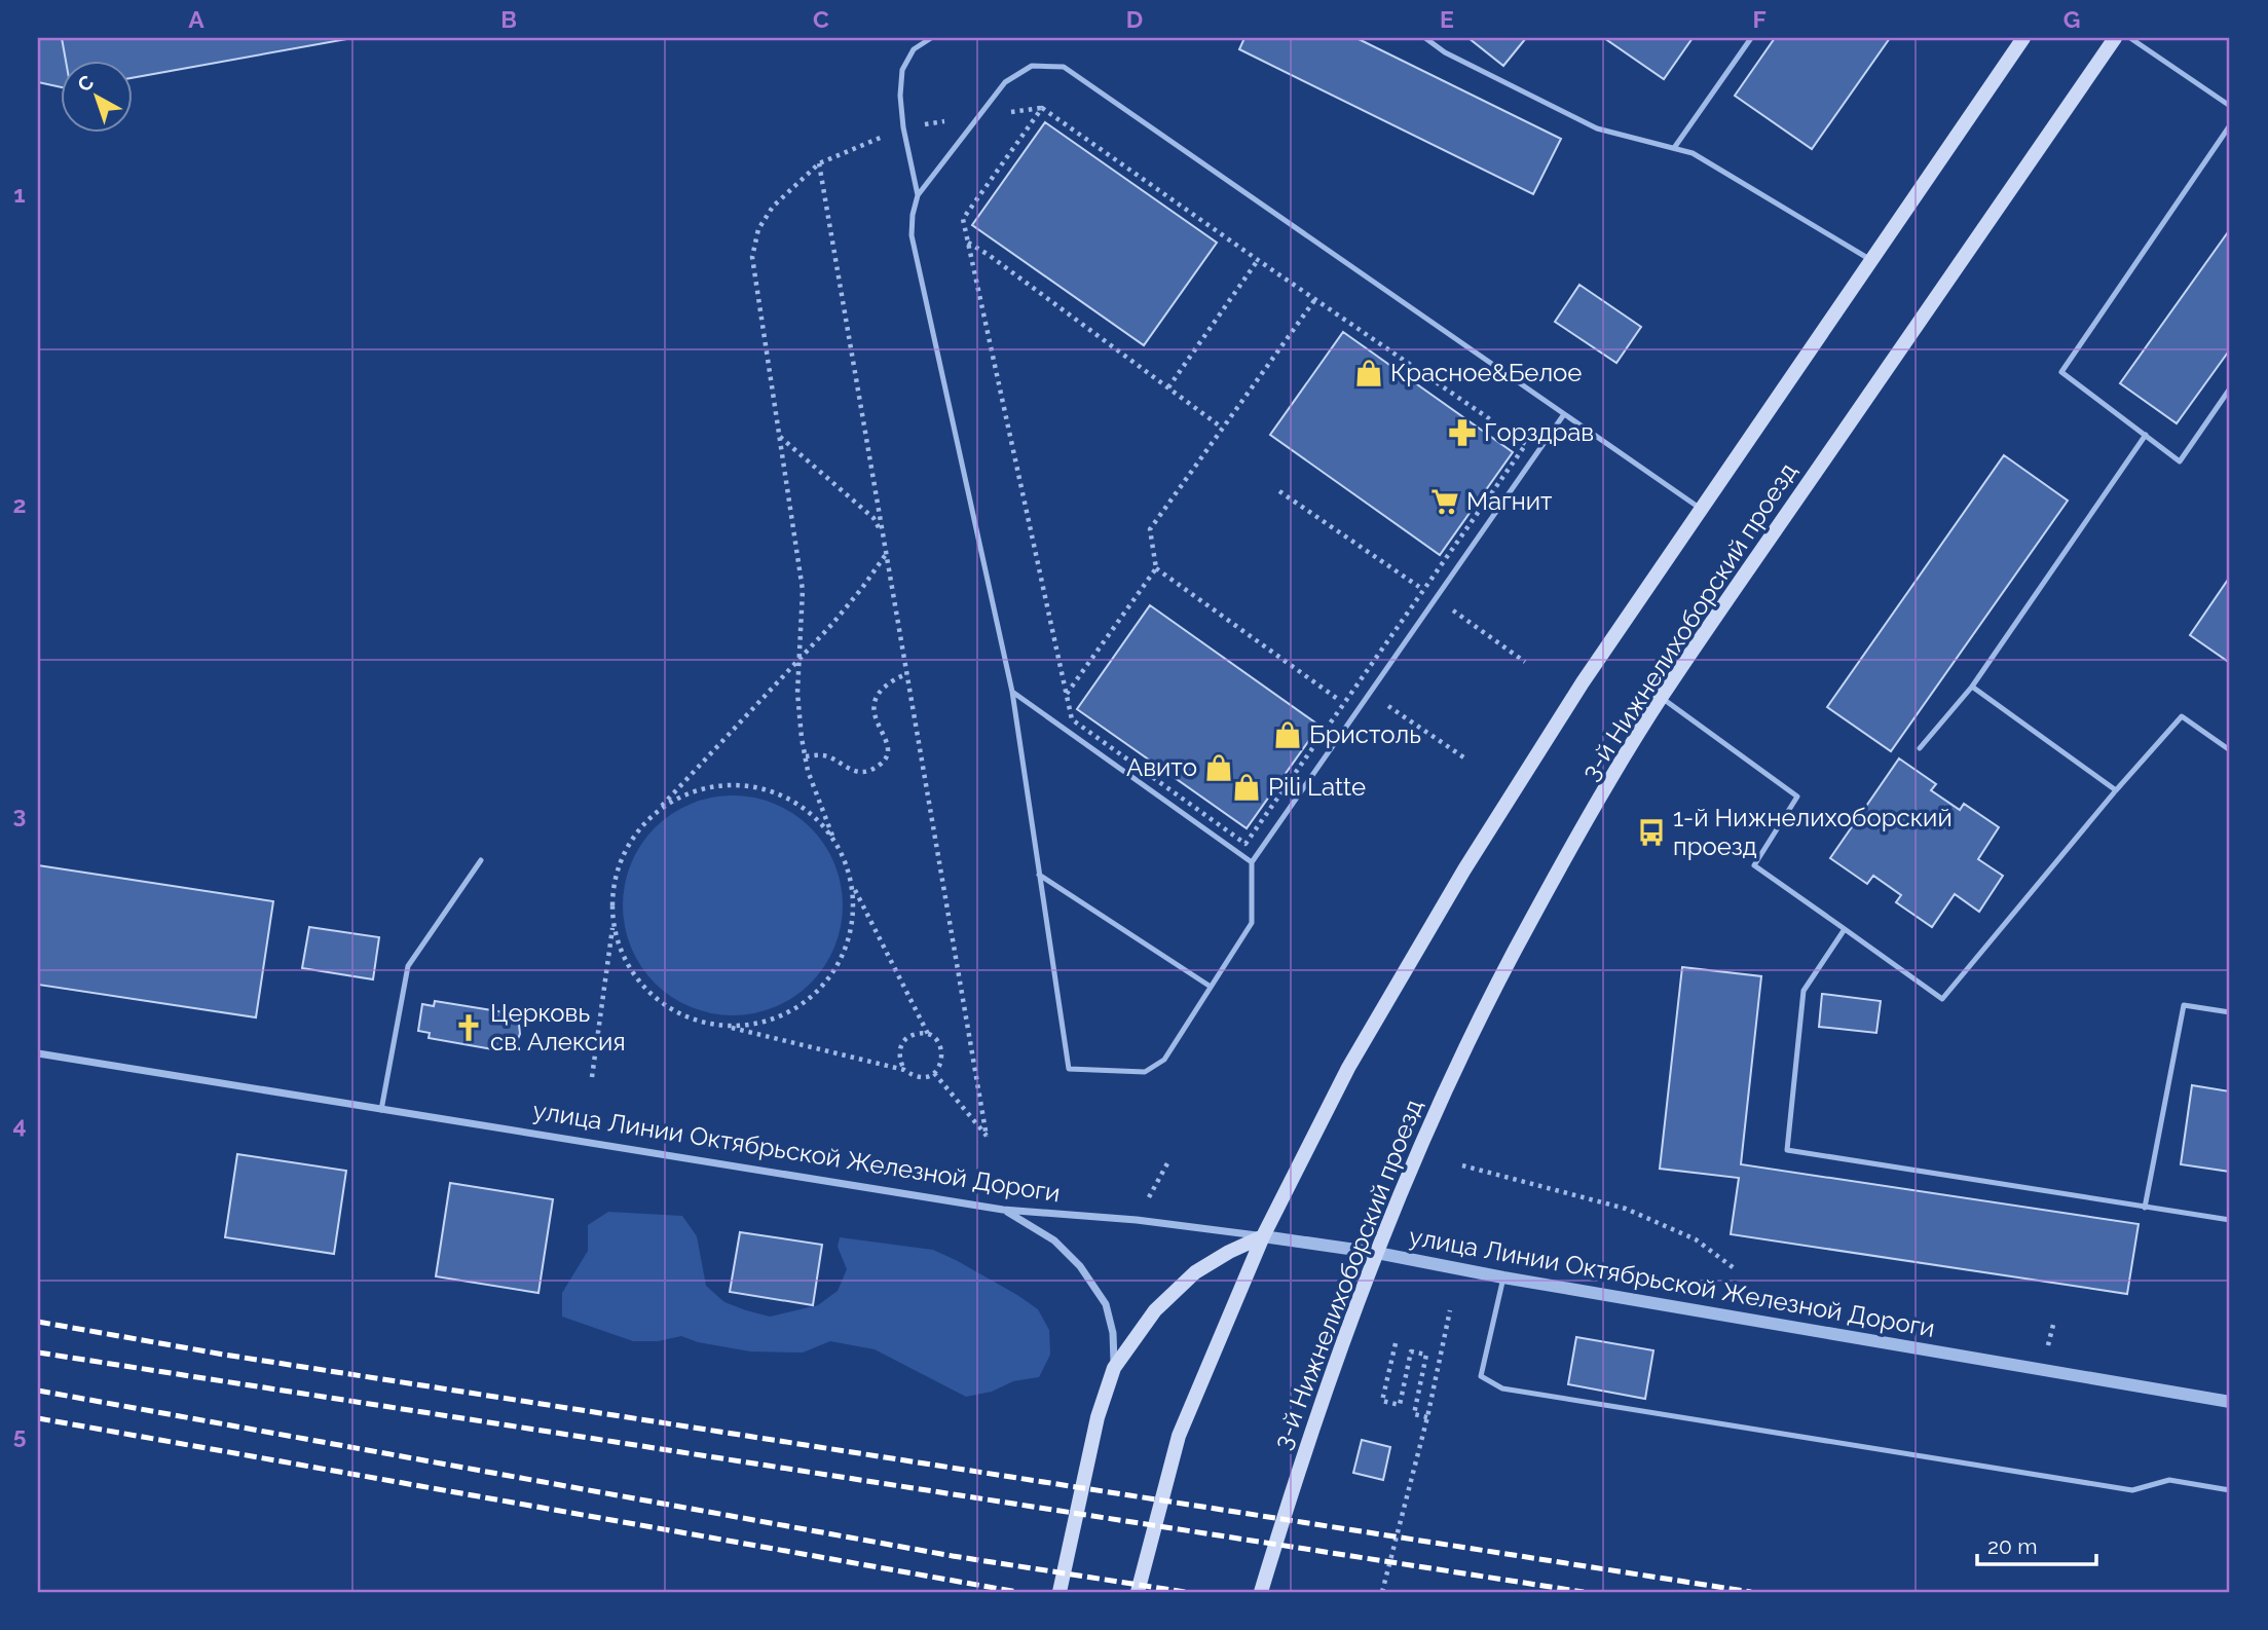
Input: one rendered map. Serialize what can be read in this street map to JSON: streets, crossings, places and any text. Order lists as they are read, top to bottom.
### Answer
{
  "streets": {
    "main road": ["3-й Нижнелихоборский проезд"],
    "street": ["улица Линии Октябрьской Железной Дороги"]
  },
  "crossings": [
    ["3-й Нижнелихоборский проезд", "улица Линии Октябрьской Железной Дороги"]
  ],
  "places": {
    "shop": [
      "Красное&Белое",
      "Бристоль",
      "Авито",
      "Pili Latte"
    ],
    "pharmacy": ["Горздрав"],
    "supermarket": ["Магнит"],
    "bus stop": ["1-й Нижнелихоборский проезд"],
    "church": ["Церковь св. Алексия"]
  },
  "scale_bar": "20 m",
  "north": "top left",
  "grid": {
    "columns": [
      "A",
      "B",
      "C",
      "D",
      "E",
      "F",
      "G"
    ],
    "rows": [
      "1",
      "2",
      "3",
      "4",
      "5"
    ]
  }
}
